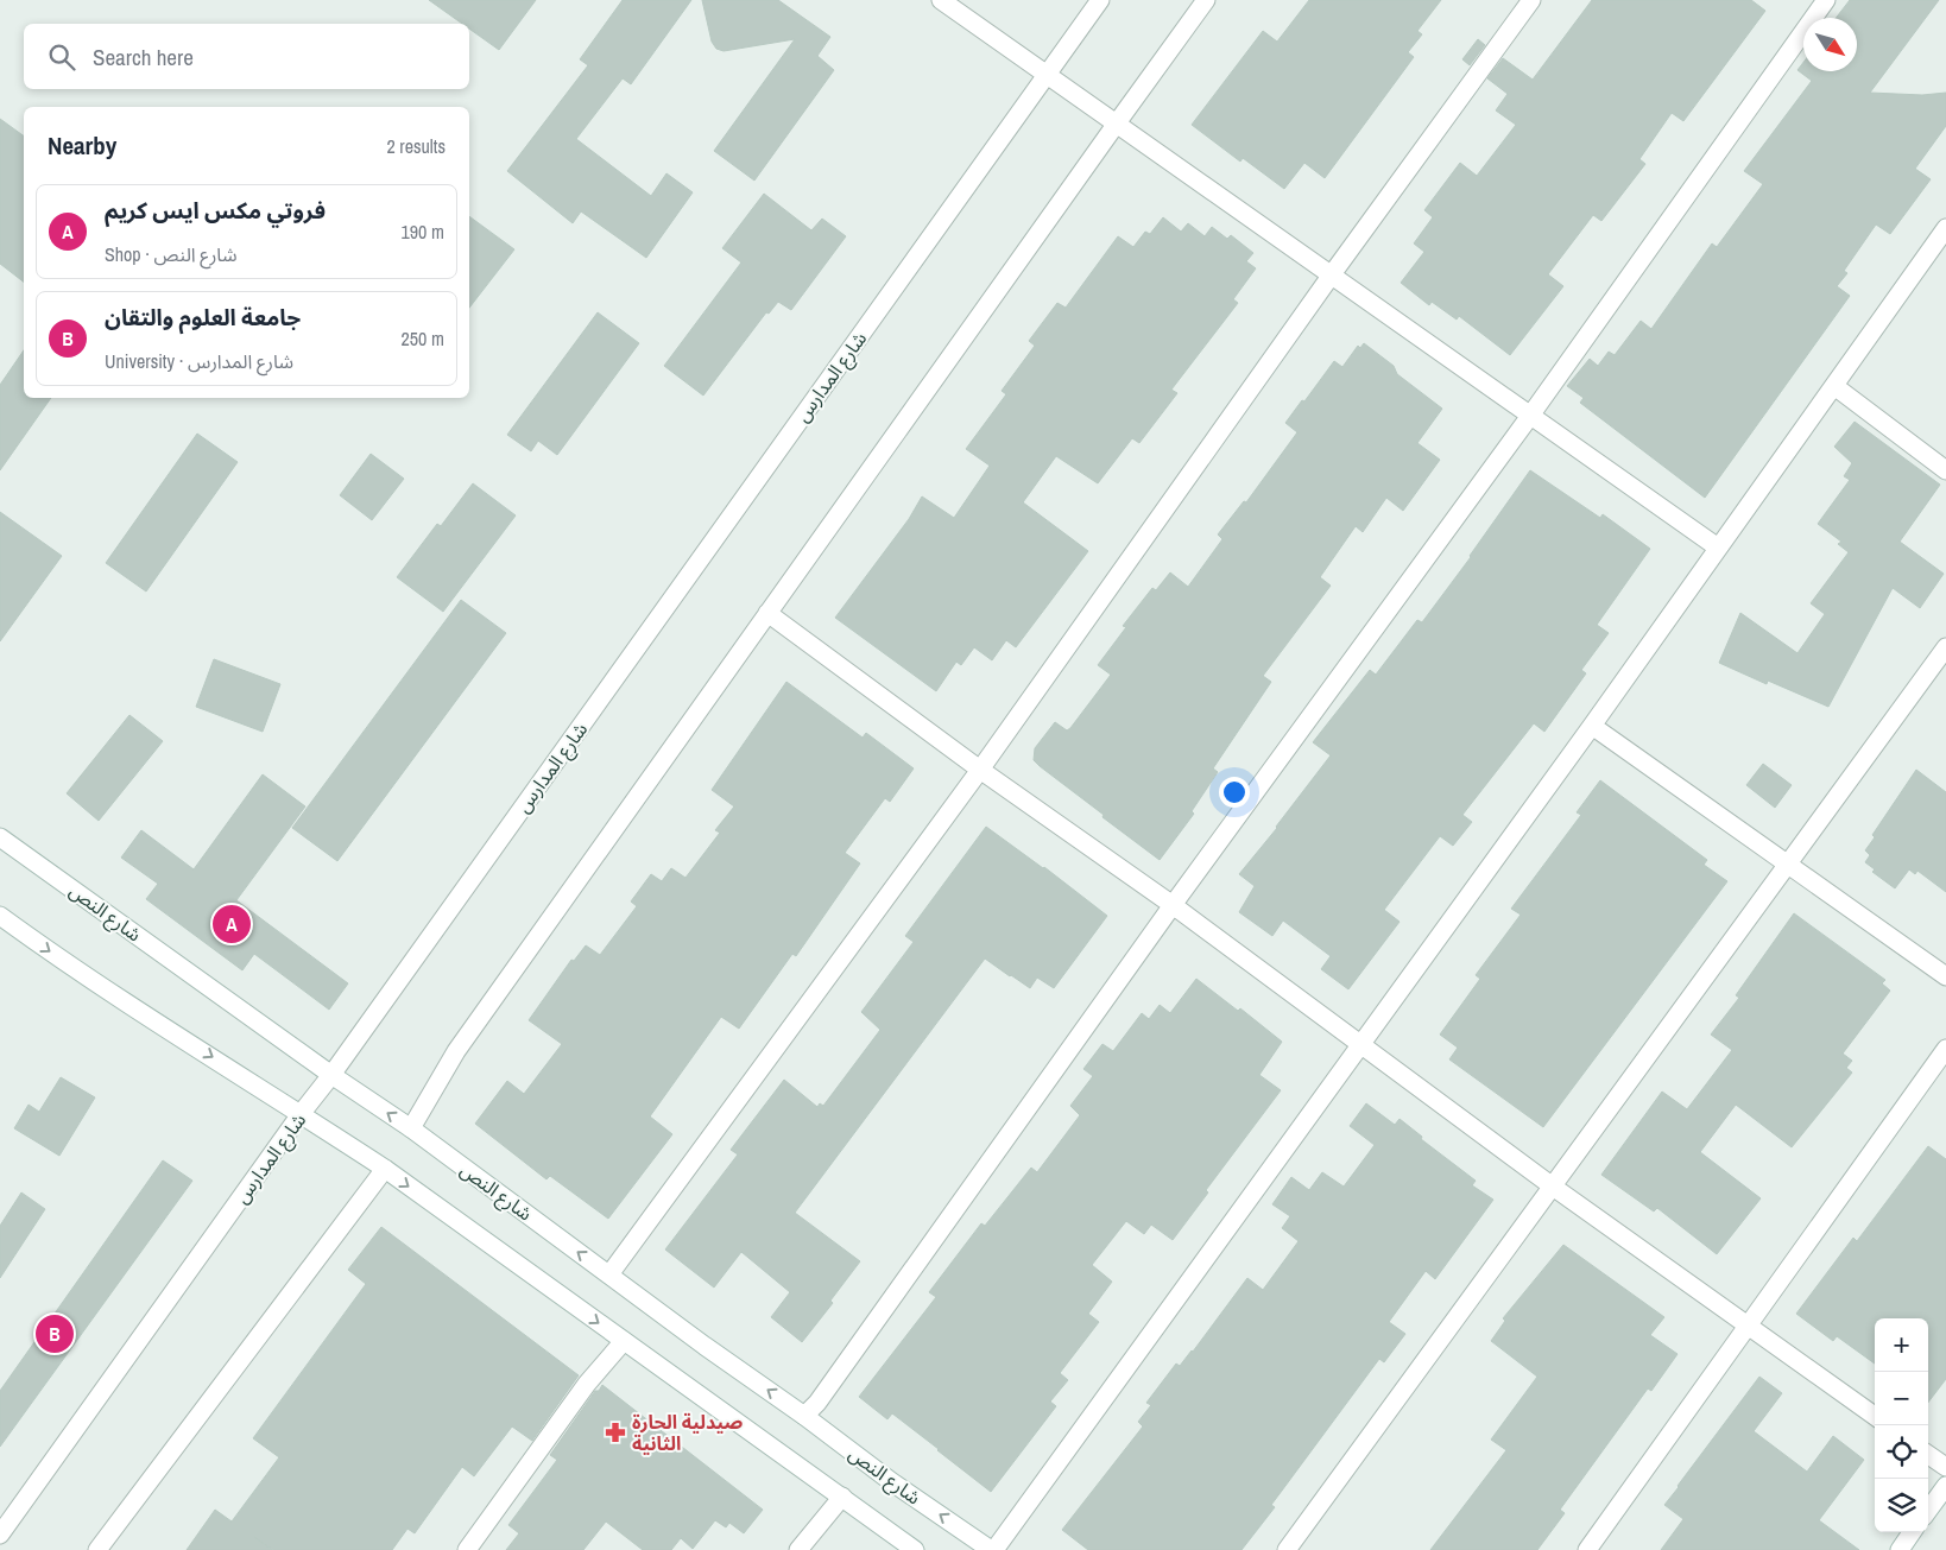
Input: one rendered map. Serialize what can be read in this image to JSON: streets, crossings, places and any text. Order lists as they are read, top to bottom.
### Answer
{
  "streets": {
    "street": ["شارع المدارس", "شارع النص"]
  },
  "crossings": [
    ["شارع المدارس", "شارع النص"]
  ],
  "places": {
    "pharmacy": ["صيدلية الحارة الثانية"]
  },
  "north": "bottom right",
  "page": {
    "search": "Search here",
    "heading": ["Nearby", "2 results"],
    "list": [
      {
        "mark": "A",
        "name": "فروتي مكس ايس كريم",
        "note": "Shop · شارع النص",
        "value": "190 m"
      },
      {
        "mark": "B",
        "name": "جامعة العلوم والتقان",
        "note": "University · شارع المدارس",
        "value": "250 m"
      }
    ],
    "pins": ["A", "B"],
    "map_buttons": ["+", "−"]
  }
}
